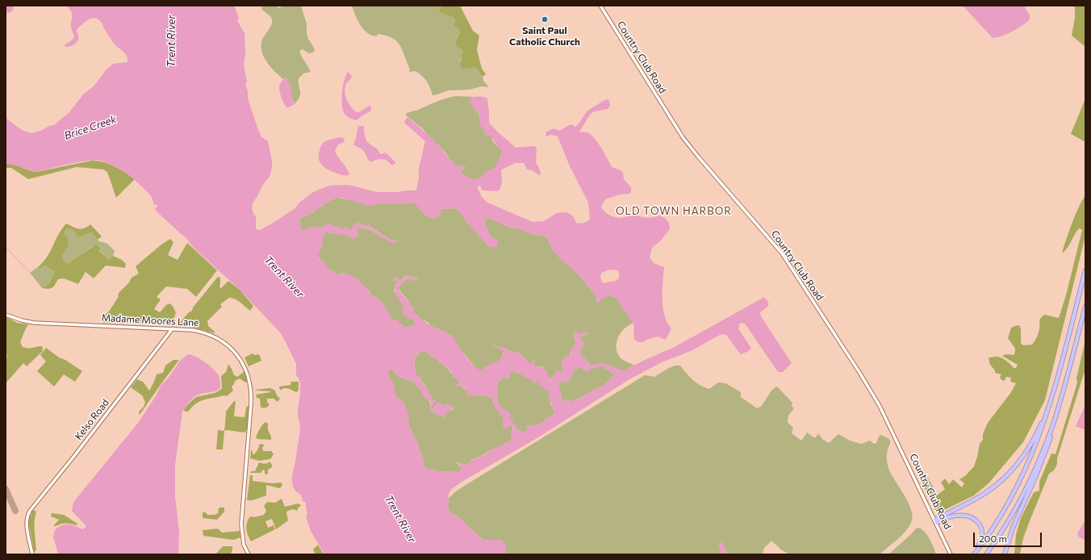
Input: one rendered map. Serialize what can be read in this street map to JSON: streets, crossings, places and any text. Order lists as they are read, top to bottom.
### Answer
{
  "streets": {
    "street": ["Country Club Road", "Madame Moores Lane", "Kelso Road"]
  },
  "crossings": [
    ["Madame Moores Lane", "Kelso Road"]
  ],
  "districts": ["OLD TOWN HARBOR"],
  "water": ["Trent River", "Brice Creek"],
  "places": ["Saint Paul Catholic Church"],
  "scale_bar": "200 m"
}
